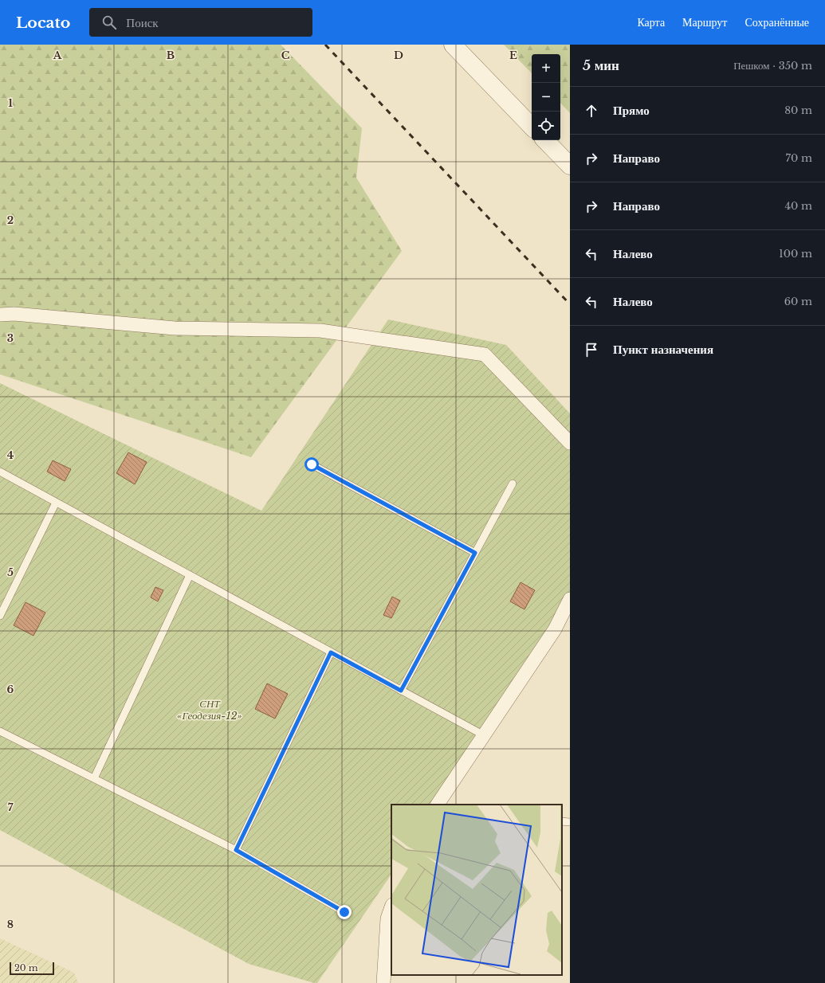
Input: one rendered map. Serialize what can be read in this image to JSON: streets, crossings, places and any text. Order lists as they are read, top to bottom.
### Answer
{
  "parks": ["СНТ «Геодезия-12»"],
  "scale_bar": "20 m",
  "page": {
    "header": "Locato",
    "search": "Поиск",
    "nav": ["Карта", "Маршрут", "Сохранённые"],
    "heading": ["5 мин", "Пешком · 350 m"],
    "map_buttons": ["+", "−"],
    "list": [
      ["Прямо", "80 m"],
      ["Направо", "70 m"],
      ["Направо", "40 m"],
      ["Налево", "100 m"],
      ["Налево", "60 m"],
      "Пункт назначения"
    ],
    "scale": "20 m"
  },
  "grid": {
    "columns": [
      "A",
      "B",
      "C",
      "D",
      "E"
    ],
    "rows": [
      "1",
      "2",
      "3",
      "4",
      "5",
      "6",
      "7",
      "8"
    ]
  }
}
